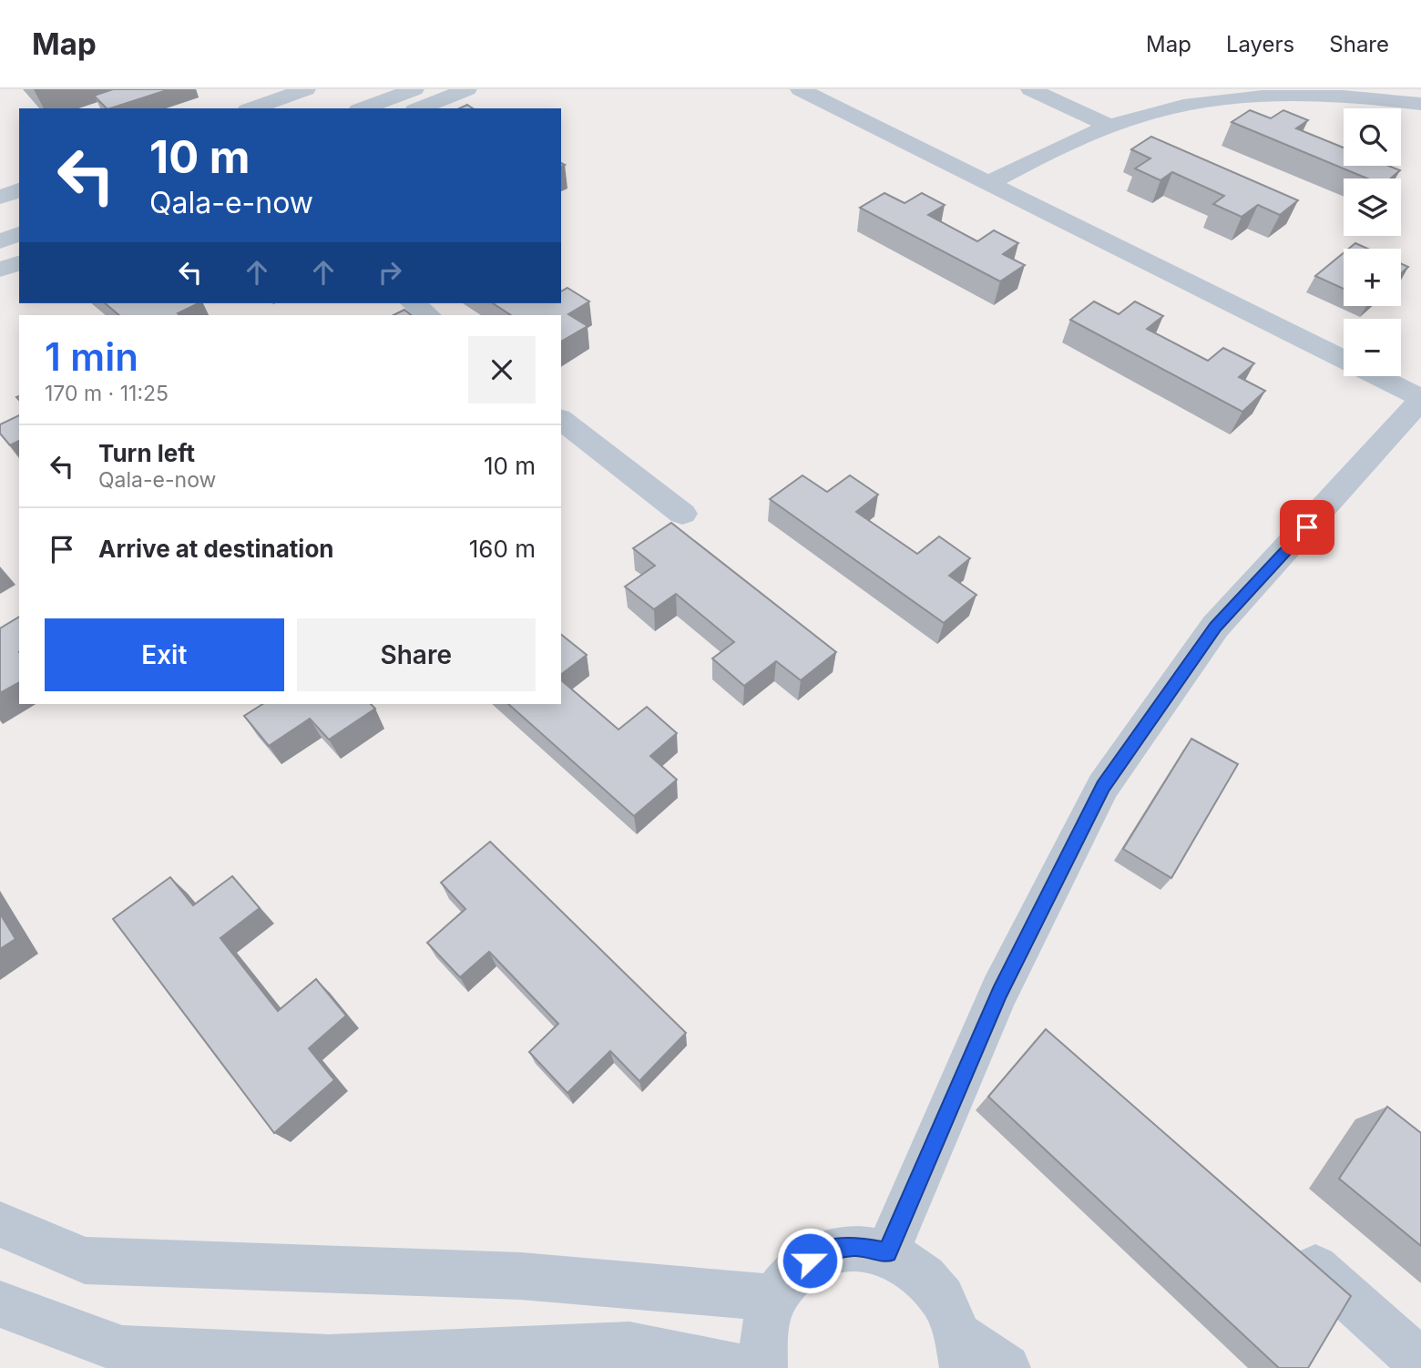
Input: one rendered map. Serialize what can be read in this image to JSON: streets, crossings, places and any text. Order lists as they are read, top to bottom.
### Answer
{
  "page": {
    "header": "Map",
    "nav": ["Map", "Layers", "Share"],
    "map_buttons": ["+", "−"],
    "turn": ["10 m", "Qala-e-now"],
    "heading": ["1 min", "170 m · 11:25"],
    "list": [
      {
        "name": "Turn left",
        "note": "Qala-e-now",
        "value": "10 m"
      },
      {
        "name": "Arrive at destination",
        "value": "160 m"
      }
    ],
    "buttons": ["Exit", "Share"]
  }
}
